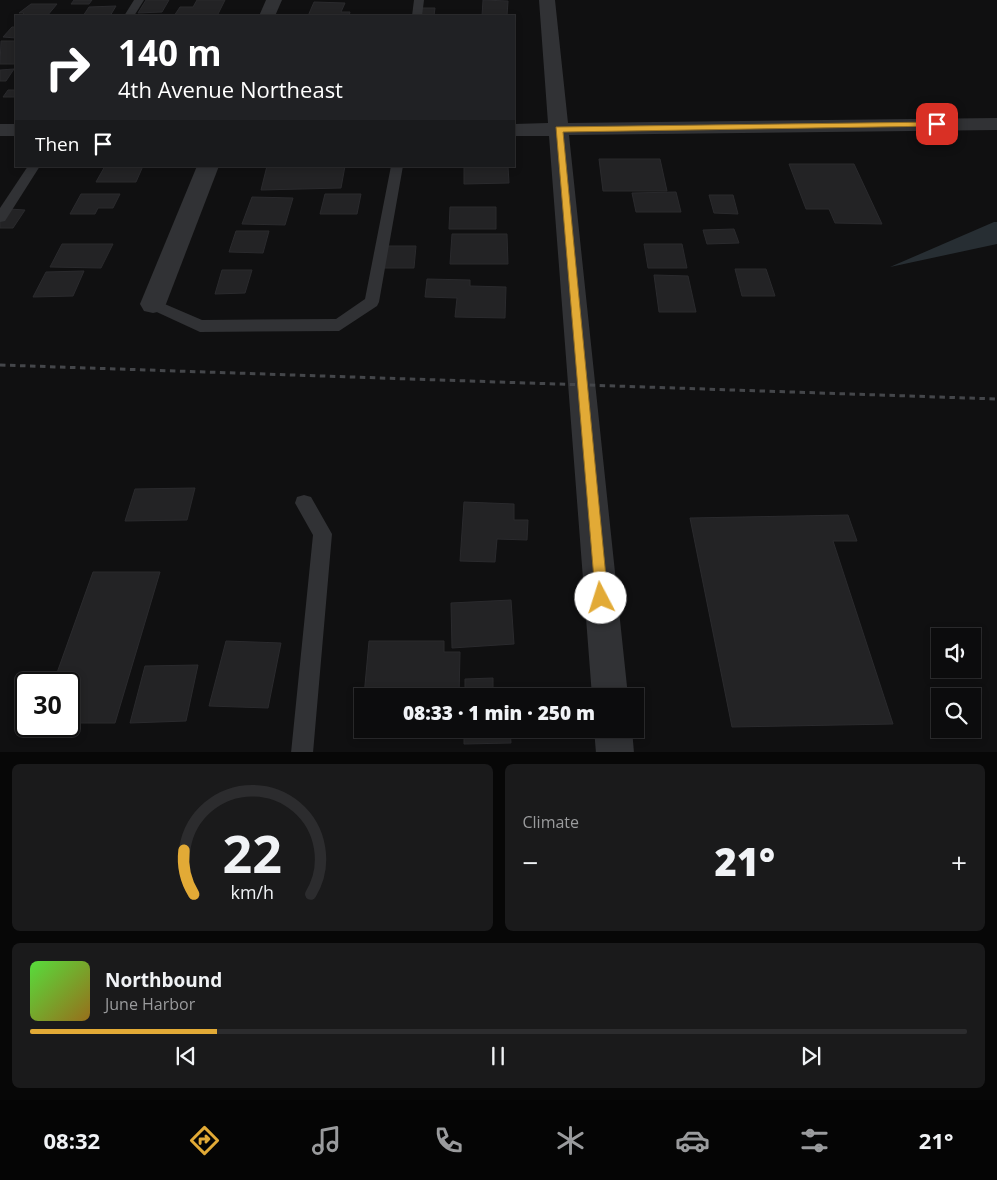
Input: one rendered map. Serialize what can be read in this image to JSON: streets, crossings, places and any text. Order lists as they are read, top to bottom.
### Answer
{
  "page": {
    "turn": ["140 m", "4th Avenue Northeast"],
    "then": "Then",
    "limit": "30",
    "trip": "08:33 · 1 min · 250 m",
    "tile": "Climate",
    "heat": ["−", "21°", "+"],
    "song": ["Northbound", "June Harbor"],
    "tabs": ["08:32", "21°"],
    "gauge": ["22", "km/h"]
  }
}
